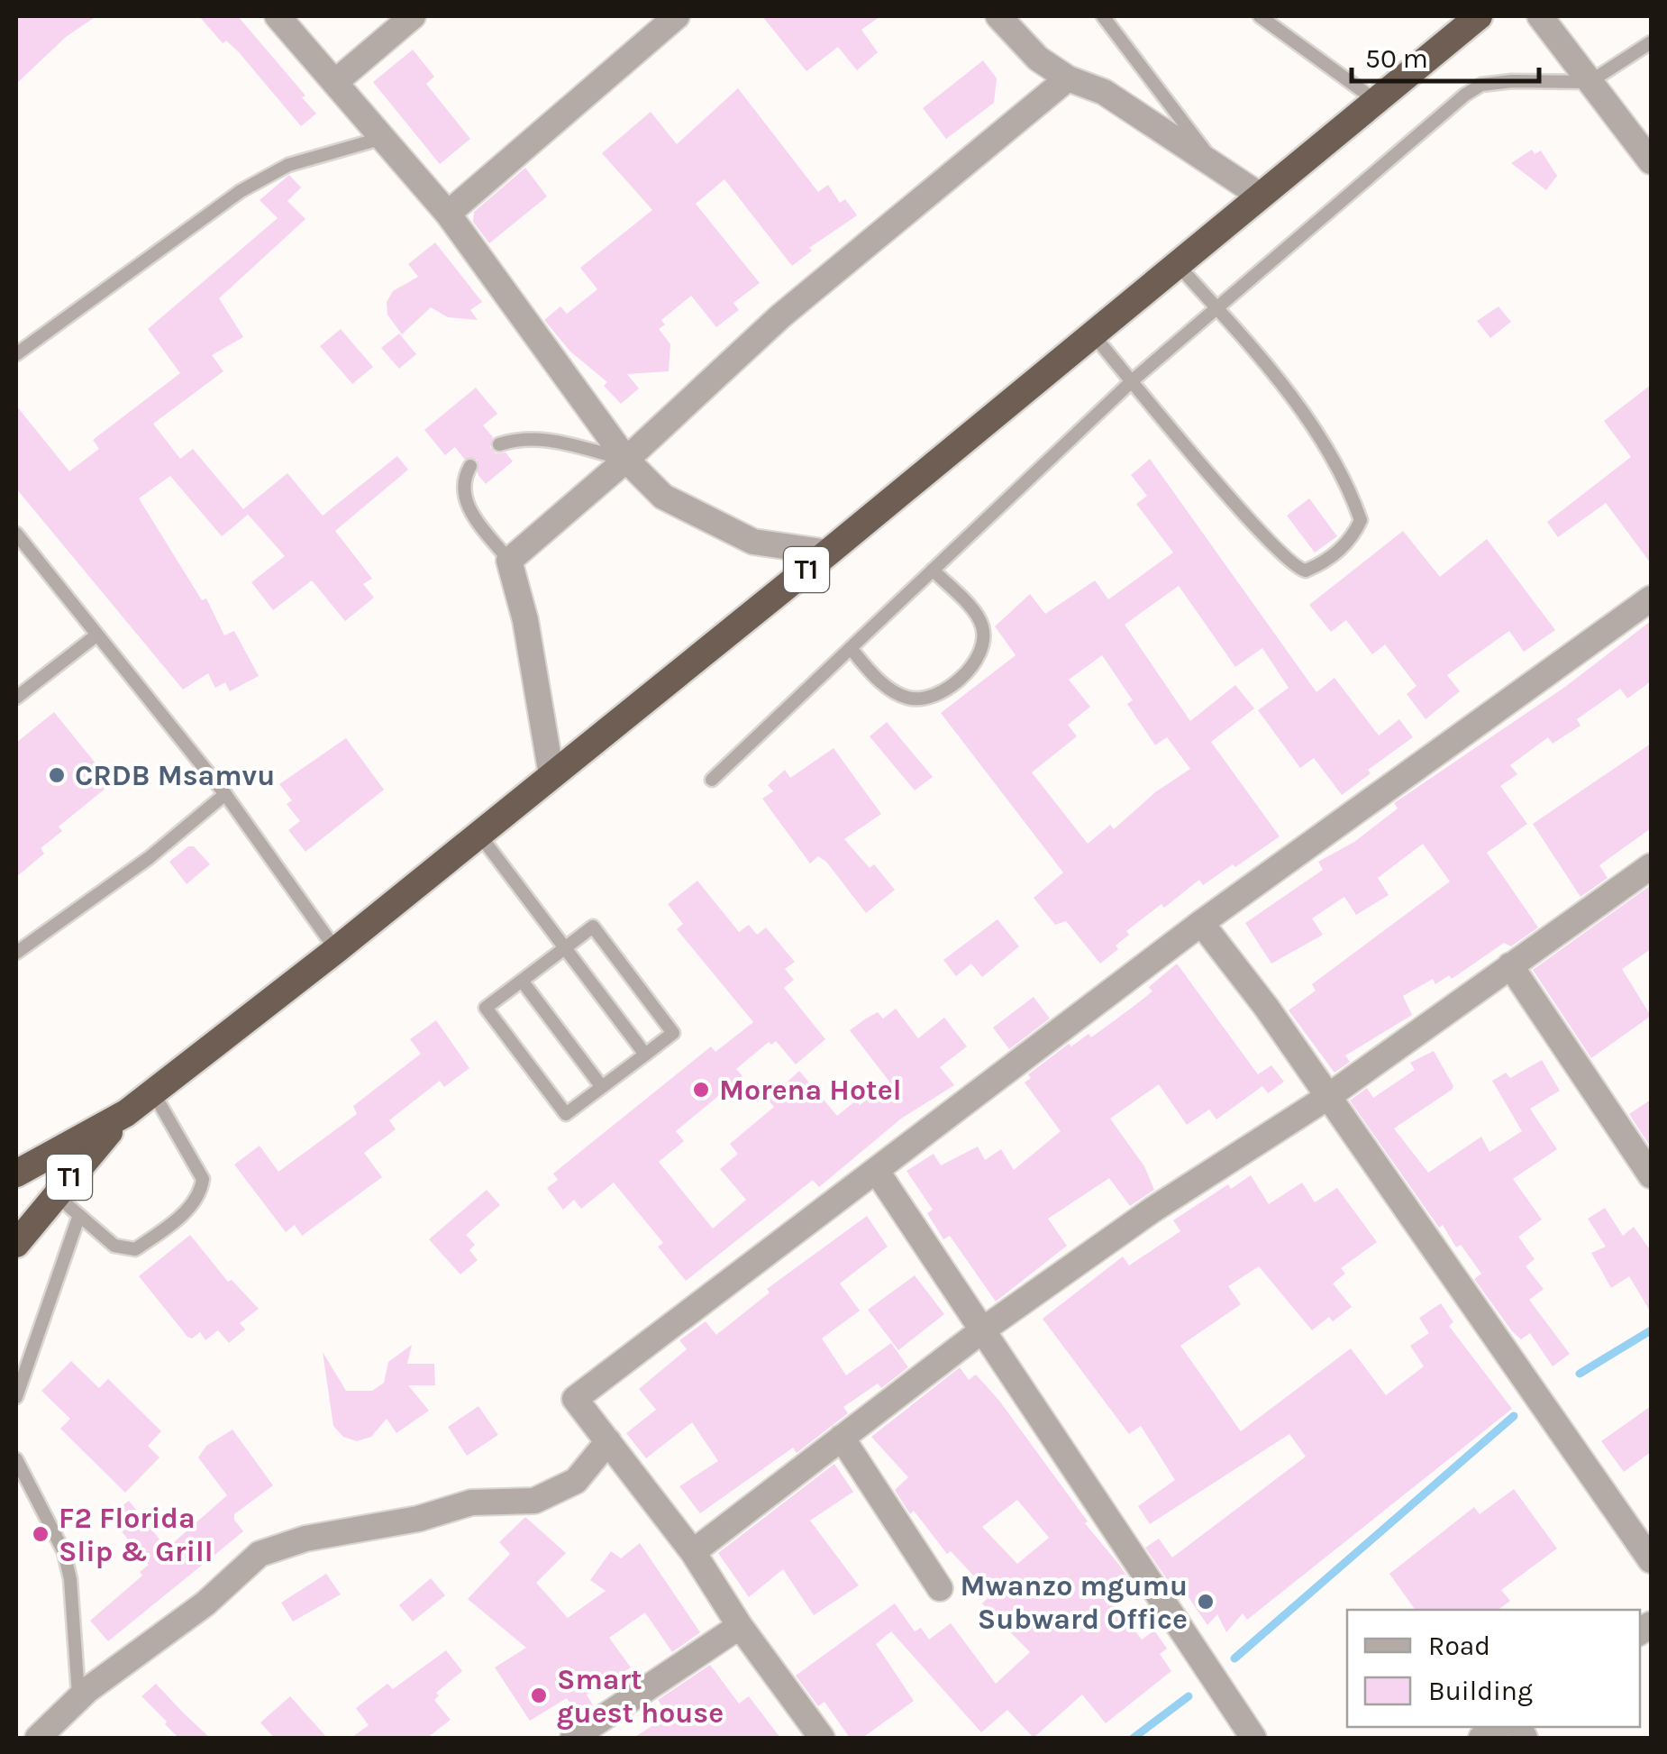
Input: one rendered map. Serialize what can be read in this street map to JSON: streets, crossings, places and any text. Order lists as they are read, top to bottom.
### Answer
{
  "streets": {
    "highway": ["T1"]
  },
  "places": [
    "CRDB Msamvu",
    "Morena Hotel",
    "F2 Florida Slip & Grill",
    "Mwanzo mgumu Subward Office",
    "Smart guest house"
  ],
  "legend": ["Road", "Building"],
  "scale_bar": "50 m"
}
